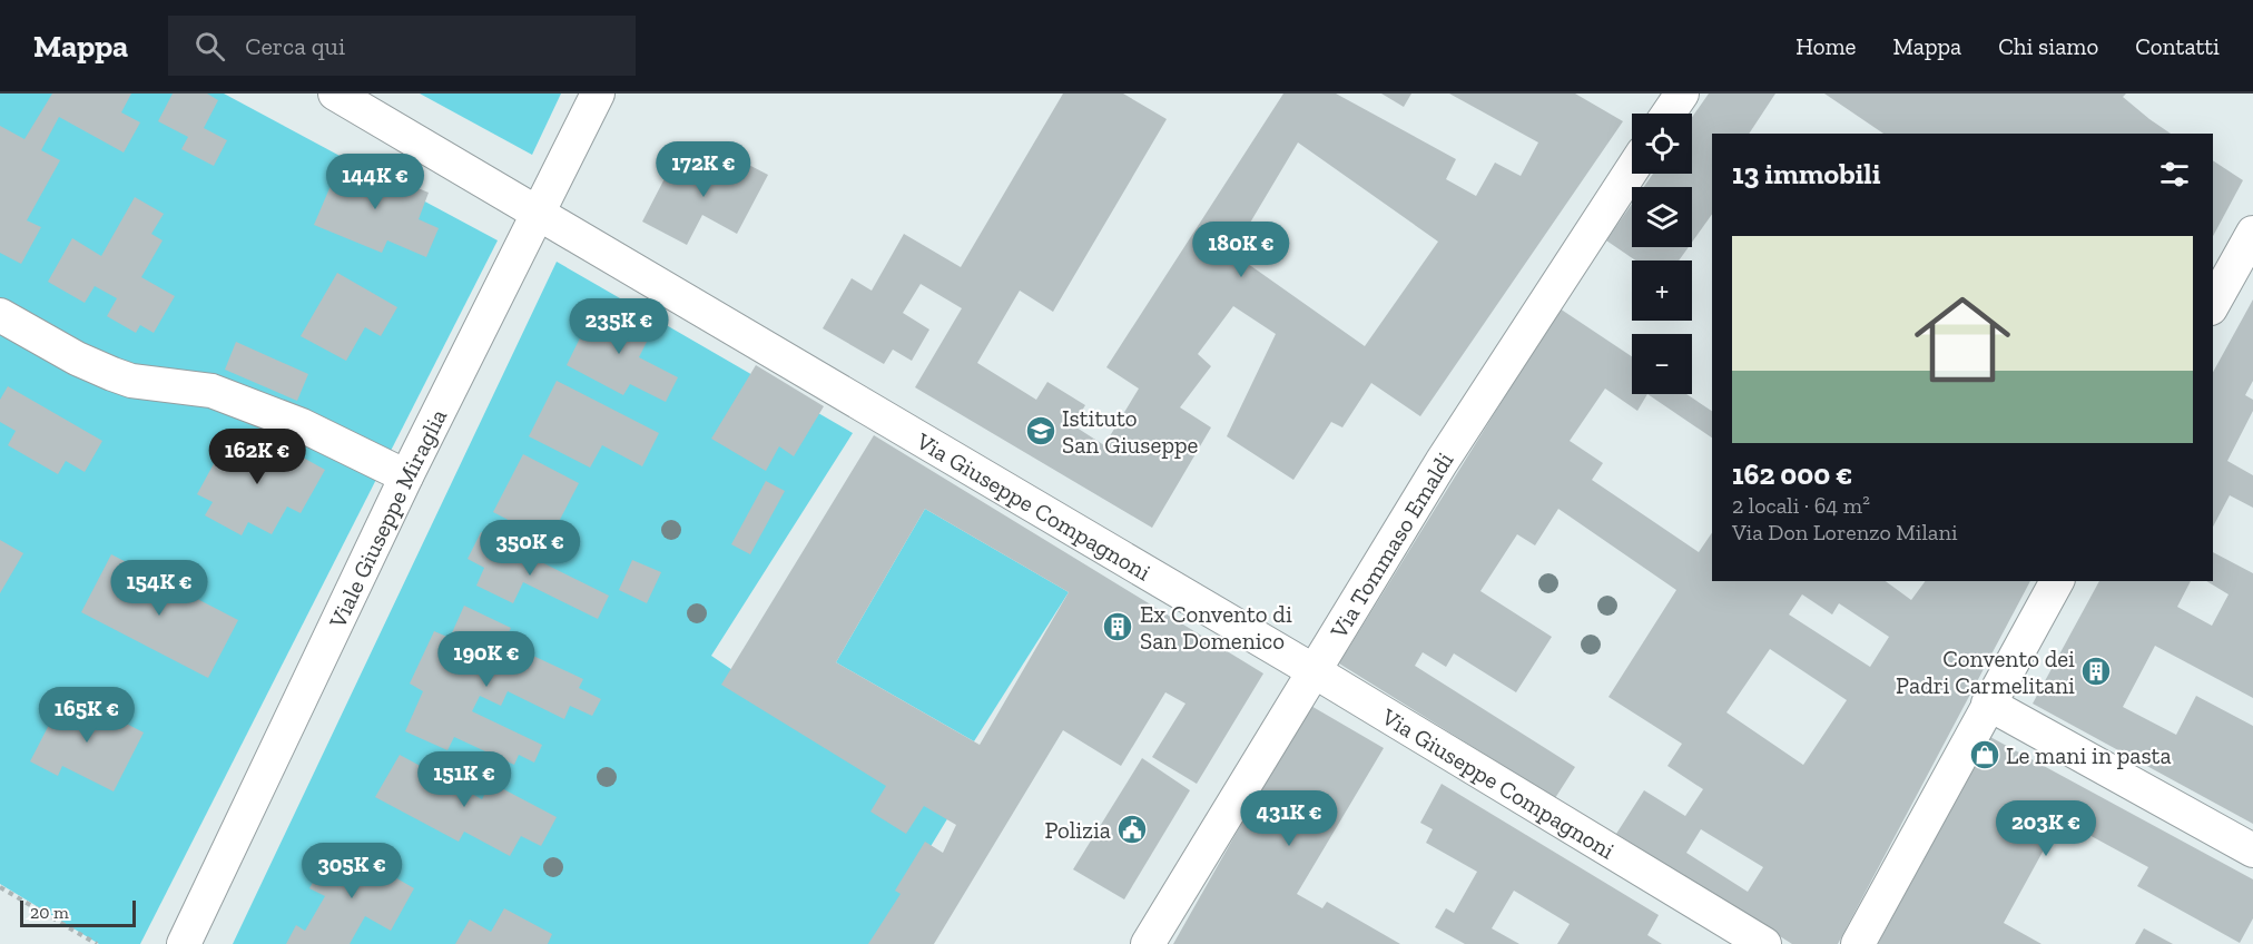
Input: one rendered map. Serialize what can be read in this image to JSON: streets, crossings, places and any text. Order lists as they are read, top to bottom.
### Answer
{
  "streets": {
    "street": ["Via Giuseppe Compagnoni", "Viale Giuseppe Miraglia", "Via Tommaso Emaldi"]
  },
  "crossings": [
    ["Via Giuseppe Compagnoni", "Viale Giuseppe Miraglia"],
    ["Via Giuseppe Compagnoni", "Via Tommaso Emaldi"]
  ],
  "places": {
    "school or university": ["Istituto San Giuseppe"],
    "building": ["Ex Convento di San Domenico", "Convento dei Padri Carmelitani"],
    "shop": ["Le mani in pasta"],
    "public building": ["Polizia"]
  },
  "scale_bar": "20 m",
  "page": {
    "header": "Mappa",
    "search": "Cerca qui",
    "nav": [
      "Home",
      "Mappa",
      "Chi siamo",
      "Contatti"
    ],
    "map_buttons": ["+", "−"],
    "heading": "13 immobili",
    "price": [
      "172K €",
      "144K €",
      "180K €",
      "235K €",
      "162K €",
      "350K €",
      "154K €",
      "190K €",
      "165K €",
      "151K €",
      "431K €",
      "203K €",
      "305K €"
    ],
    "list": [
      {
        "name": "162 000 €",
        "note": "2 locali · 64 m² · Via Don Lorenzo Milani"
      }
    ],
    "scale": "20 m"
  }
}
